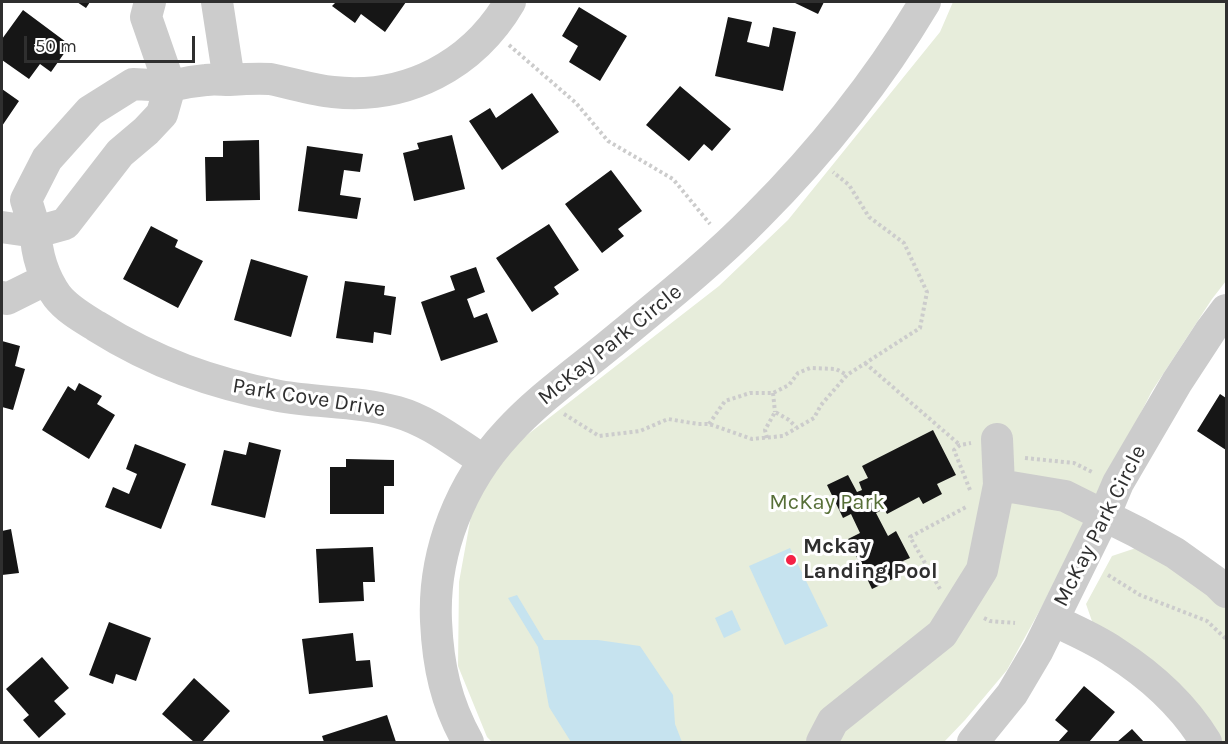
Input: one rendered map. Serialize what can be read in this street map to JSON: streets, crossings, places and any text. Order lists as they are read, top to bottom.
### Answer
{
  "streets": {
    "street": ["McKay Park Circle", "Park Cove Drive"]
  },
  "crossings": [
    ["McKay Park Circle", "Park Cove Drive"]
  ],
  "parks": ["McKay Park"],
  "places": ["Mckay Landing Pool"],
  "scale_bar": "50 m"
}
